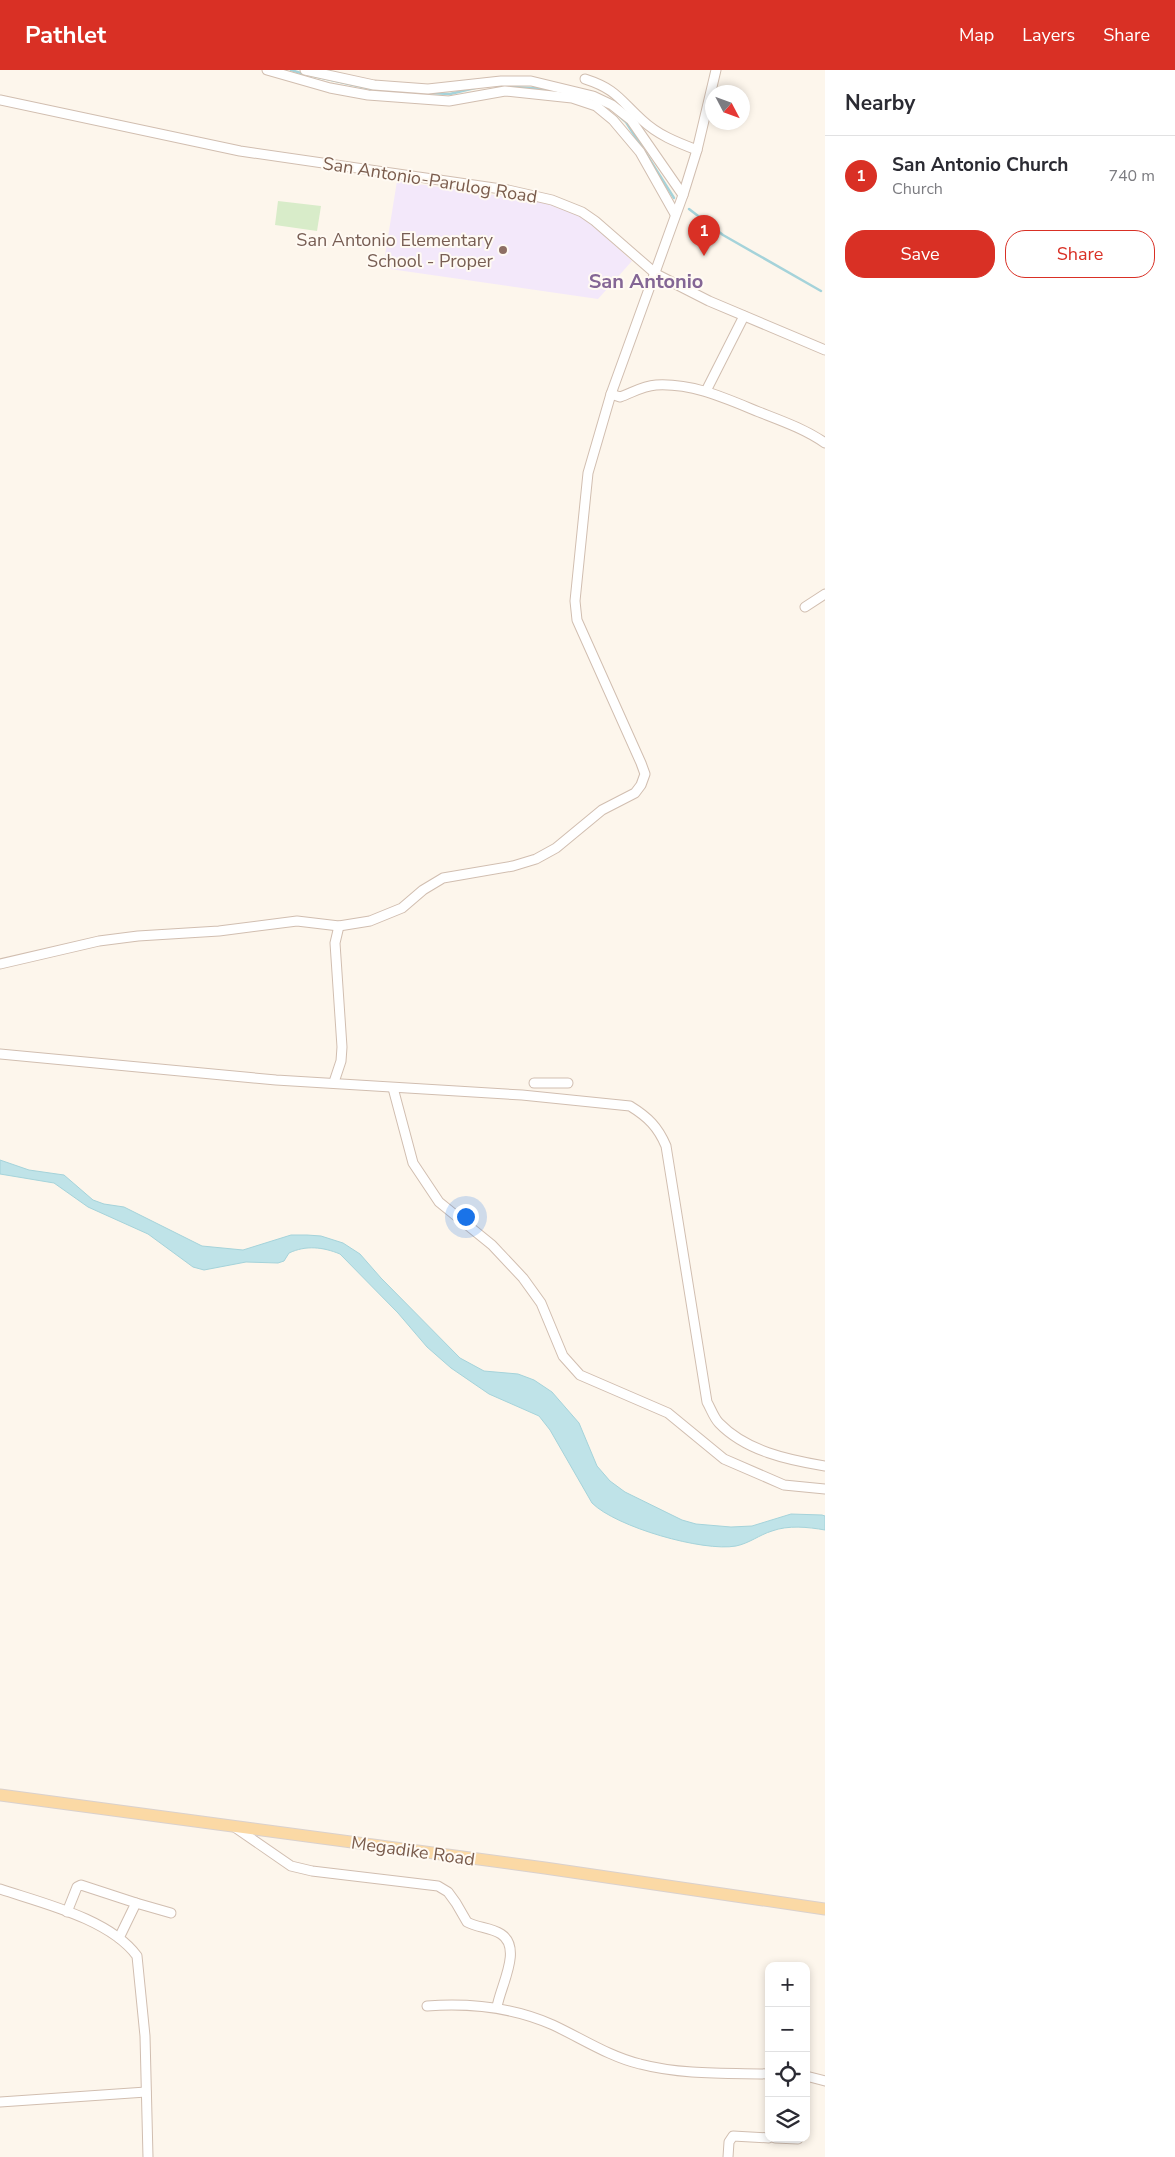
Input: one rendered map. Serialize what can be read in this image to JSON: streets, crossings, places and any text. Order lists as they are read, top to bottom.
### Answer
{
  "streets": {
    "main road": ["Megadike Road"],
    "street": ["San Antonio-Parulog Road"]
  },
  "districts": ["San Antonio"],
  "places": ["San Antonio Elementary School - Proper"],
  "north": "bottom right",
  "page": {
    "header": "Pathlet",
    "nav": ["Map", "Layers", "Share"],
    "heading": "Nearby",
    "list": [
      {
        "mark": "1",
        "name": "San Antonio Church",
        "note": "Church",
        "value": "740 m"
      }
    ],
    "pins": "1",
    "buttons": ["Save", "Share"],
    "map_buttons": ["+", "−"]
  }
}
